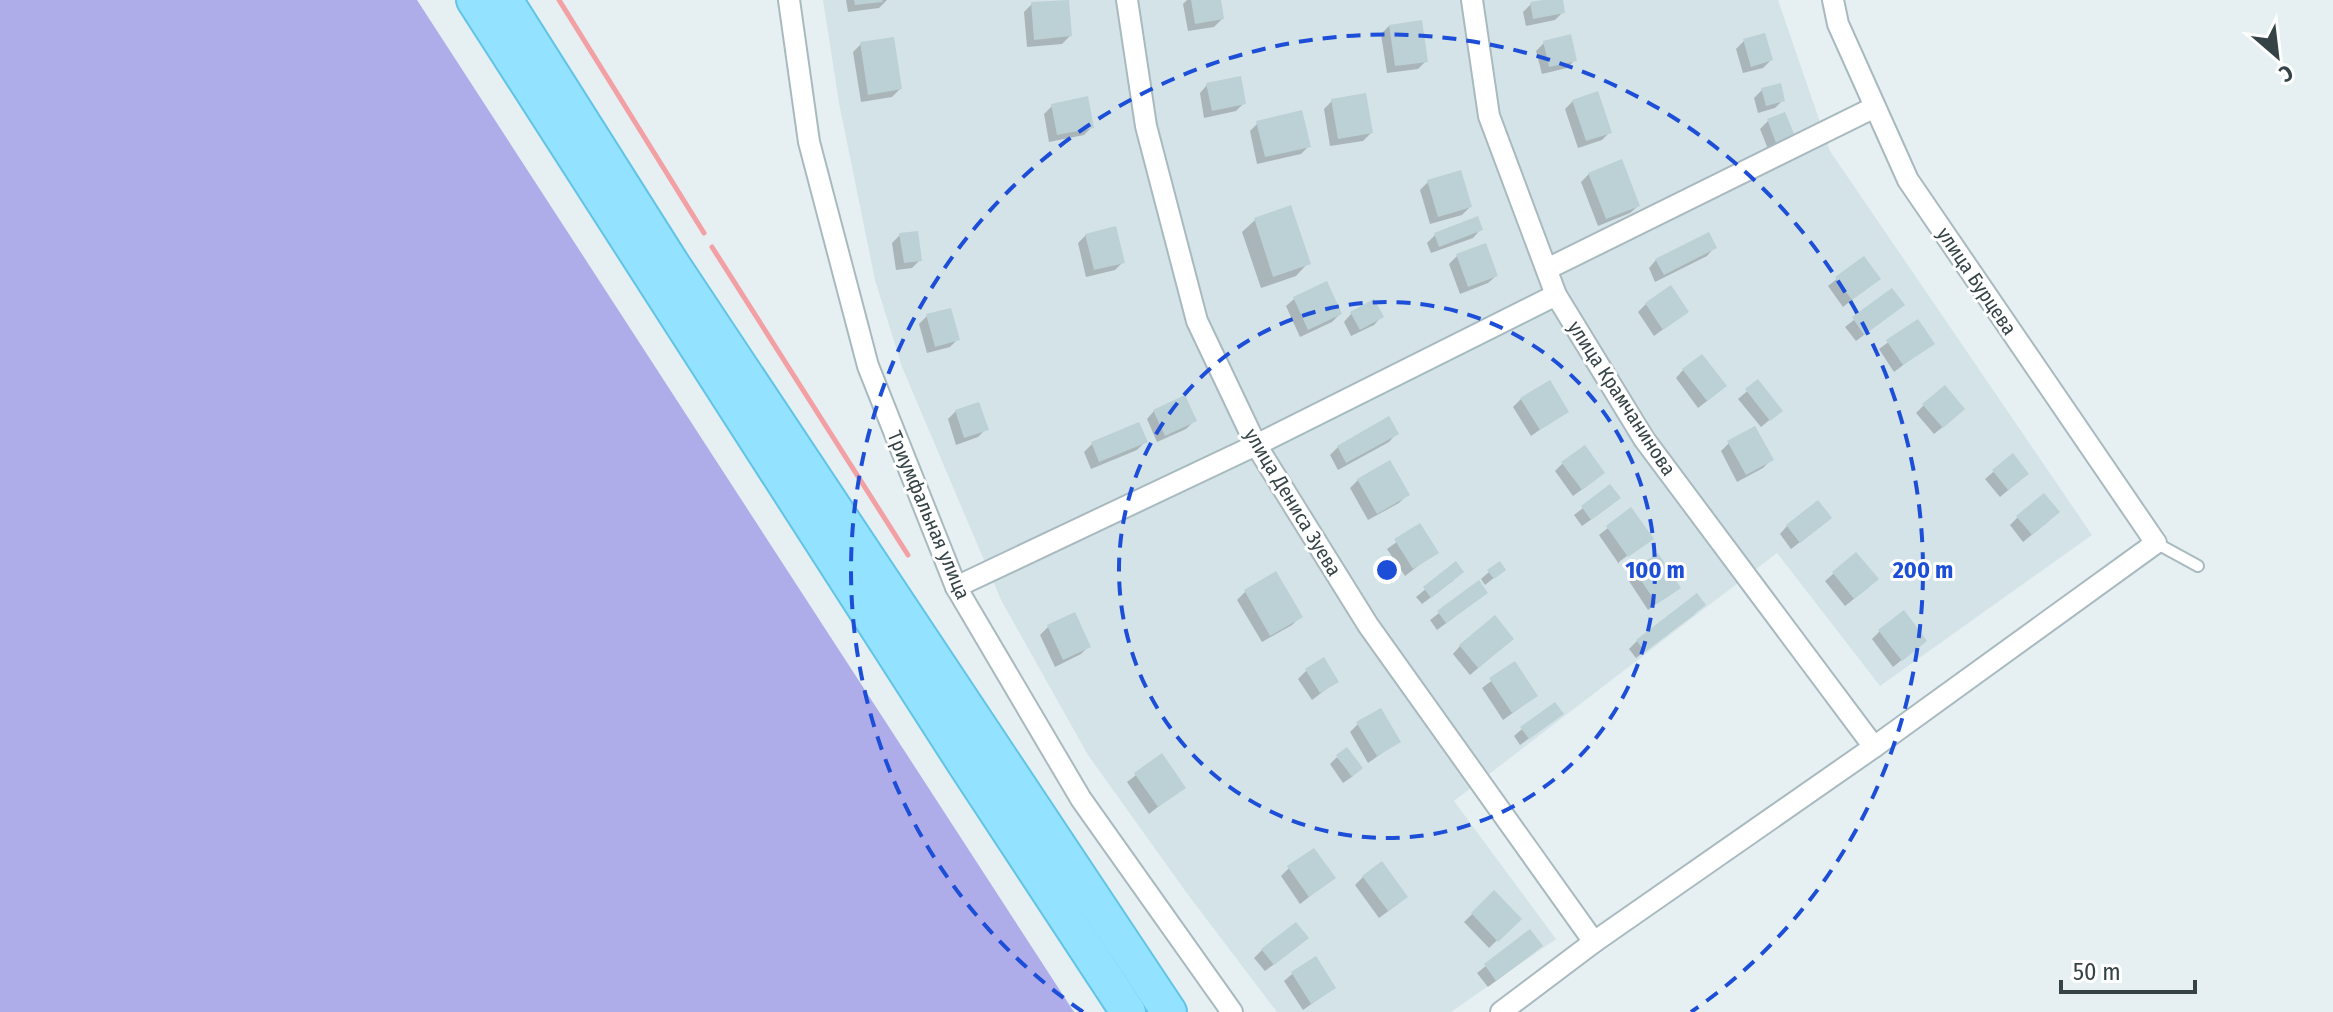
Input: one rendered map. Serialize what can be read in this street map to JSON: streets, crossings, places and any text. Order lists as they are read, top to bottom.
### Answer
{
  "streets": {
    "street": [
      "улица Бурцева",
      "улица Крамчанинова",
      "улица Дениса Зуева",
      "Триумфальная улица"
    ]
  },
  "scale_bar": "50 m",
  "north": "bottom right",
  "rings": ["100 m", "200 m"]
}
